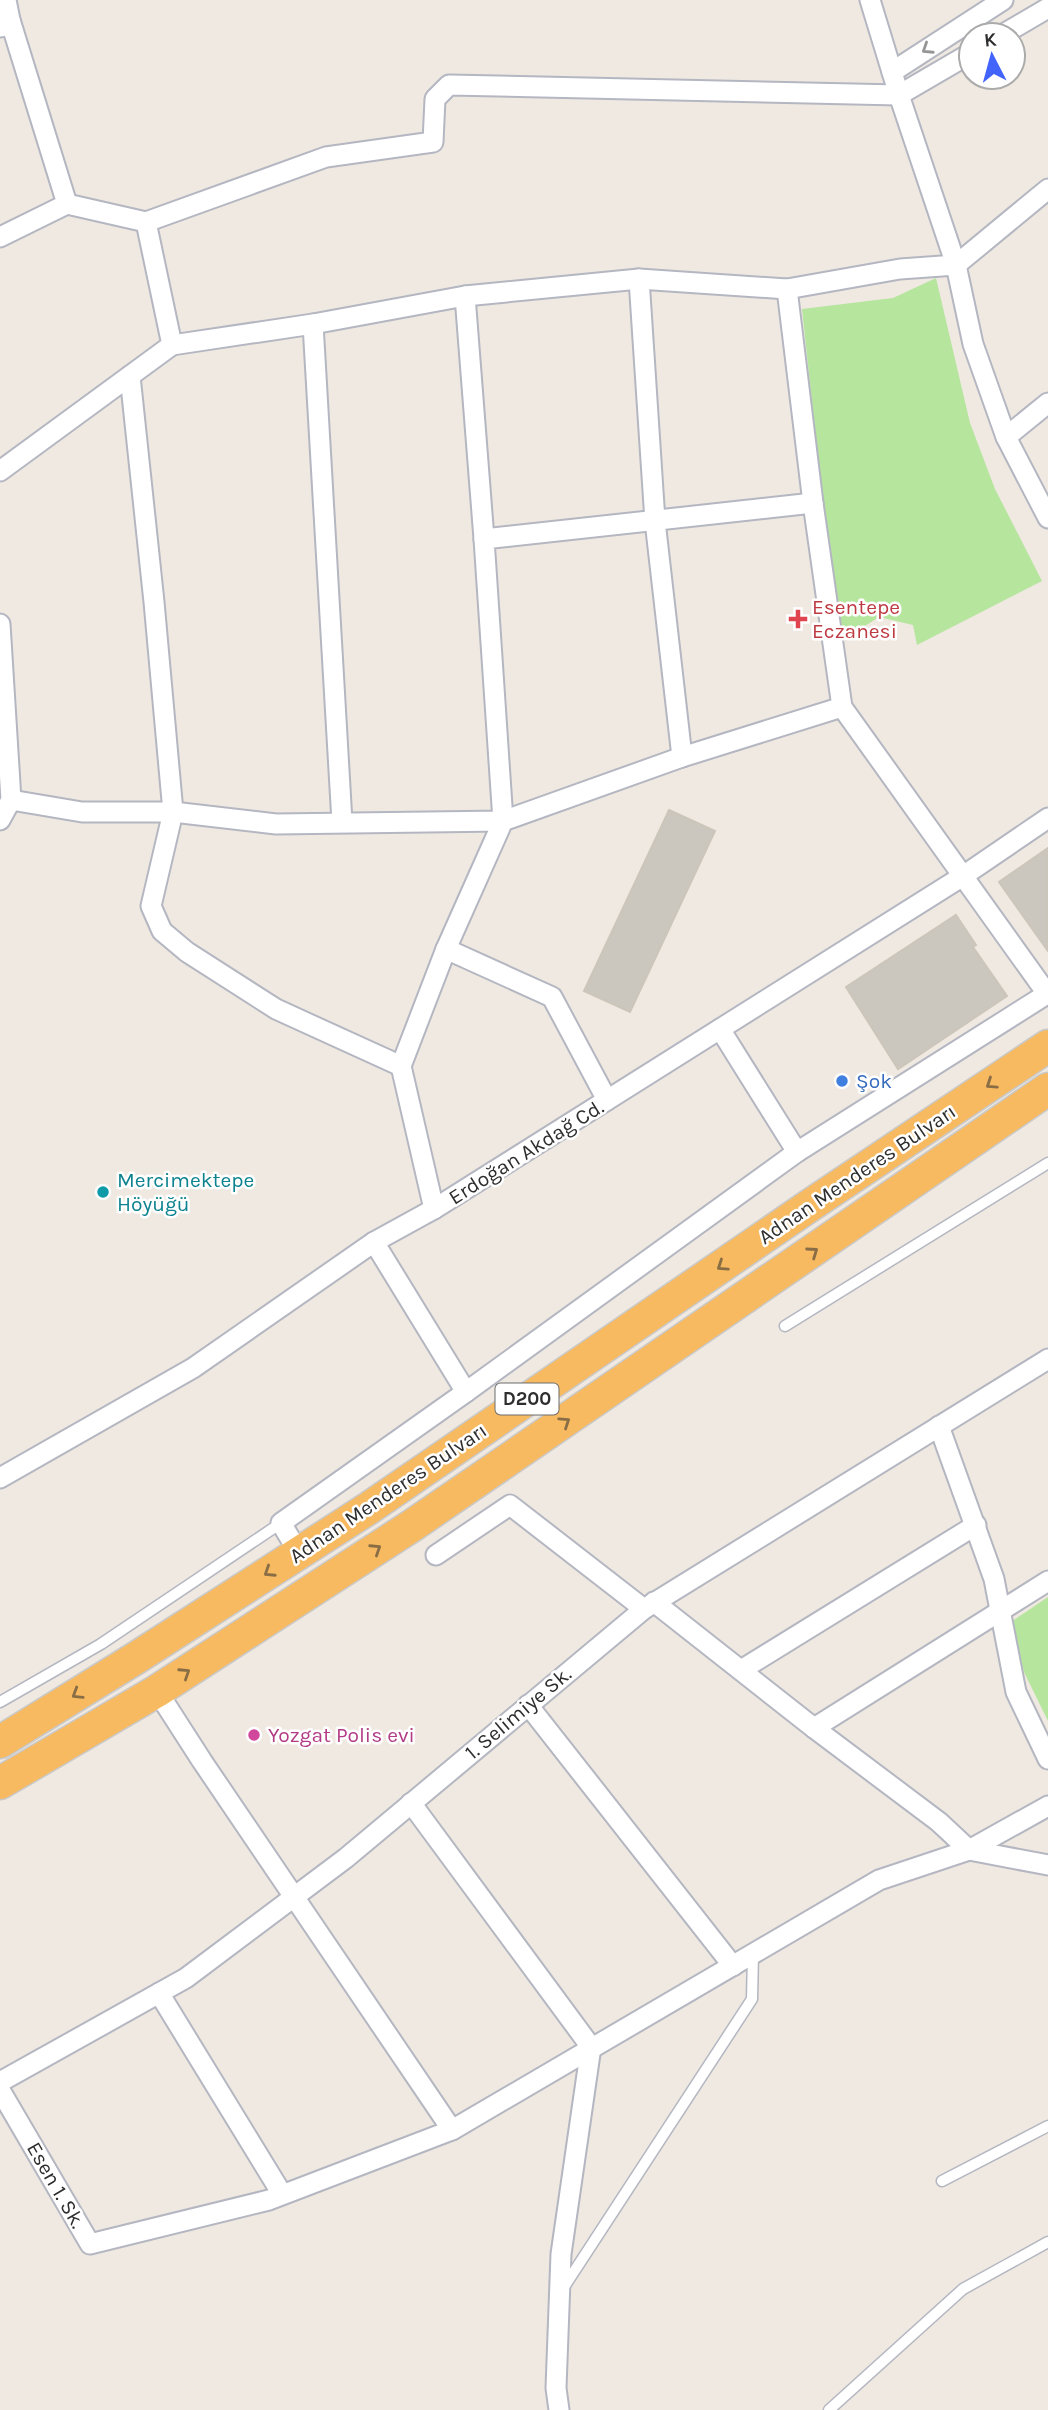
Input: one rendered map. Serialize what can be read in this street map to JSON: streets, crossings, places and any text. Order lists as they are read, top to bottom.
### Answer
{
  "streets": {
    "highway": ["Adnan Menderes Bulvarı", "D200"],
    "street": ["Erdoğan Akdağ Cd.", "1. Selimiye Sk.", "Esen 1. Sk."]
  },
  "places": {
    "health": ["Esentepe Eczanesi"],
    "other": ["Şok", "Mercimektepe Höyüğü", "Yozgat Polis evi"]
  },
  "north": "top"
}
